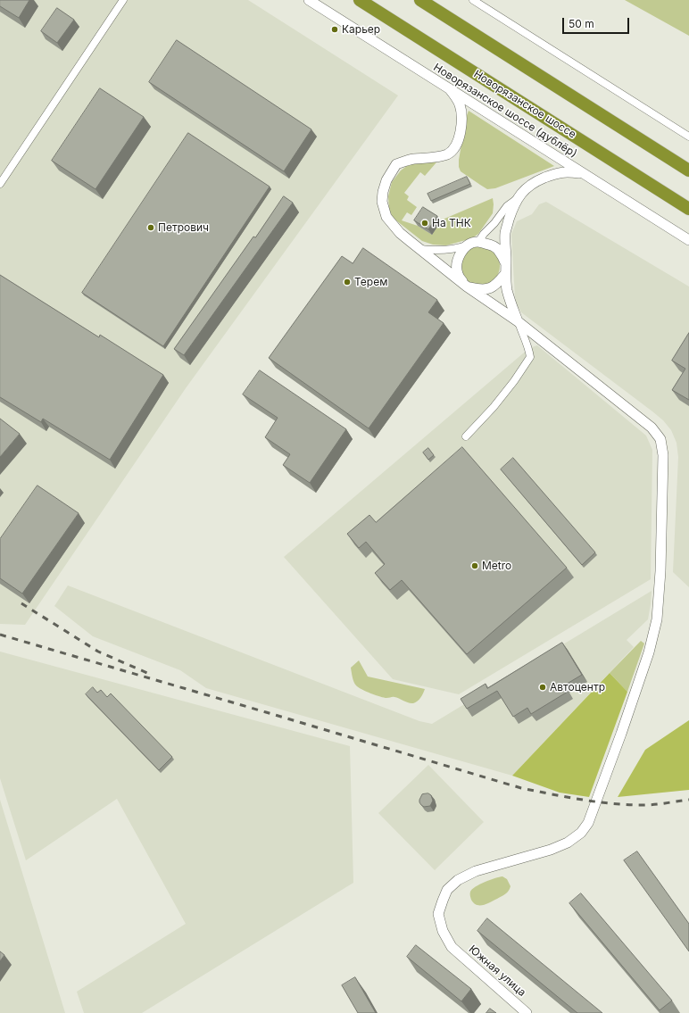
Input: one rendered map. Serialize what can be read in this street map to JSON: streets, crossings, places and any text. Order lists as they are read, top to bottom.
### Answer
{
  "streets": {
    "highway": ["Новорязанское шоссе"],
    "street": ["Новорязанское шоссе (дублёр)", "Южная улица"]
  },
  "places": [
    "Карьер",
    "На ТНК",
    "Петрович",
    "Терем",
    "Metro",
    "Автоцентр"
  ],
  "scale_bar": "50 m"
}
